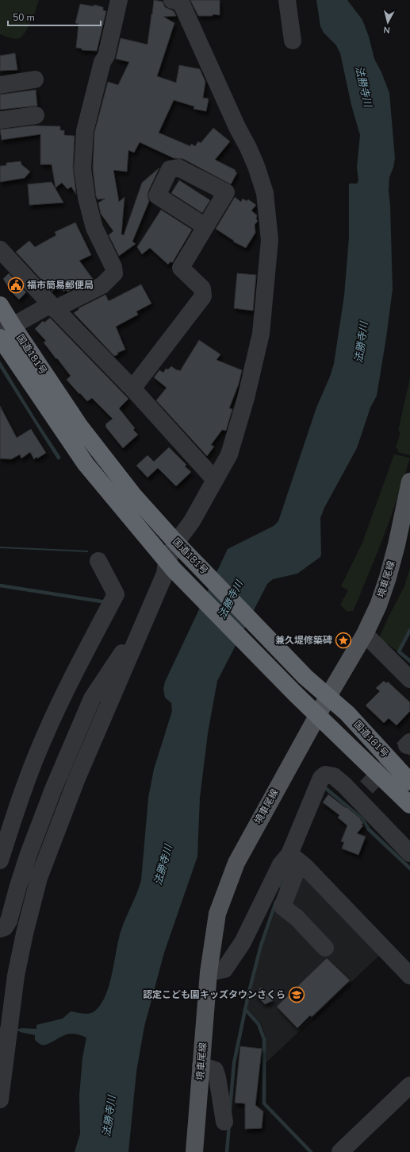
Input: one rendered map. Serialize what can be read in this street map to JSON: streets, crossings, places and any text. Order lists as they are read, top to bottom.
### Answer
{
  "streets": {
    "highway": ["国道181号"],
    "main road": ["境車尾線"]
  },
  "crossings": [
    ["国道181号", "境車尾線"]
  ],
  "water": ["法勝寺川"],
  "places": {
    "public building": ["福市簡易郵便局"],
    "place": ["兼久堤修築碑"],
    "school or university": ["認定こども園キッズタウンさくら"]
  },
  "scale_bar": "50 m",
  "north": "bottom"
}
